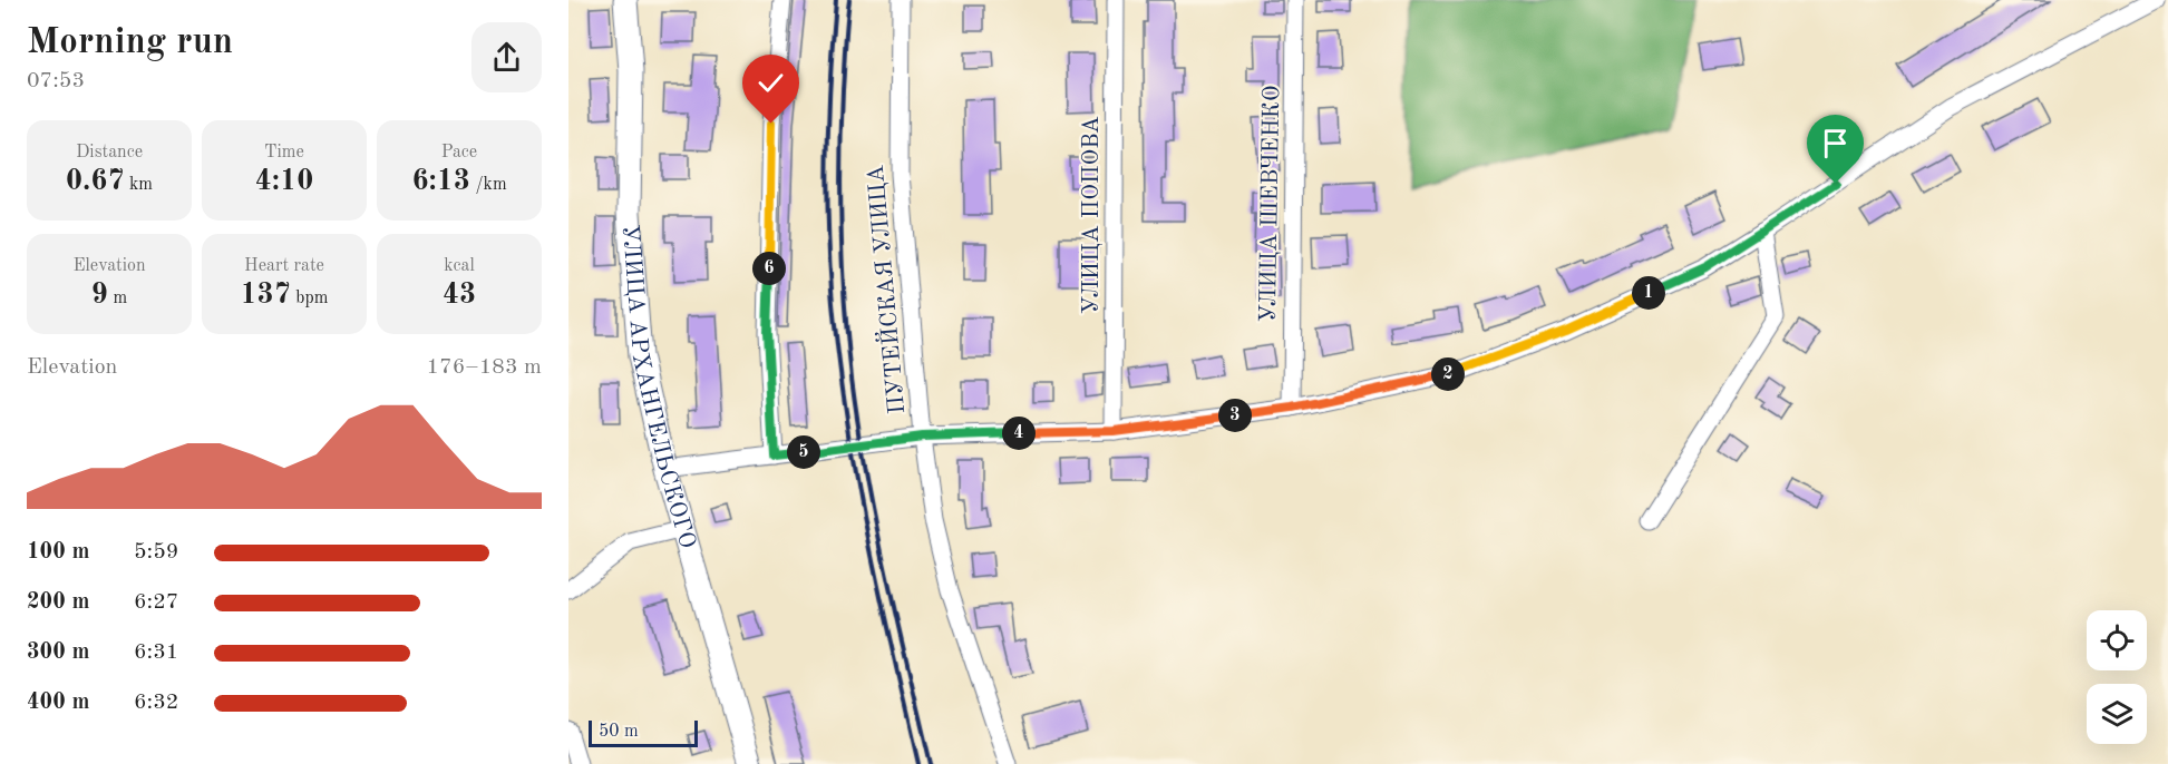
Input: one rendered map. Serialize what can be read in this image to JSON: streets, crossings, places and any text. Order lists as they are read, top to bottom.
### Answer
{
  "streets": {
    "street": [
      "УЛИЦА ШЕВЧЕНКО",
      "УЛИЦА ПОПОВА",
      "ПУТЕЙСКАЯ УЛИЦА",
      "УЛИЦА АРХАНГЕЛЬСКОГО"
    ]
  },
  "scale_bar": "50 m",
  "page": {
    "heading": ["Morning run", "07:53"],
    "stats": [
      ["Distance", "0.67 km"],
      ["Time", "4:10"],
      ["Pace", "6:13 /km"],
      ["Elevation", "9 m"],
      ["Heart rate", "137 bpm"],
      ["kcal", "43"]
    ],
    "pins": [
      "6",
      "1",
      "2",
      "3",
      "4",
      "5"
    ],
    "chart": ["Elevation", "176–183 m"],
    "list": [
      {
        "name": "100 m",
        "note": "5:59"
      },
      {
        "name": "200 m",
        "note": "6:27"
      },
      {
        "name": "300 m",
        "note": "6:31"
      },
      {
        "name": "400 m",
        "note": "6:32"
      }
    ],
    "scale": "50 m"
  }
}
